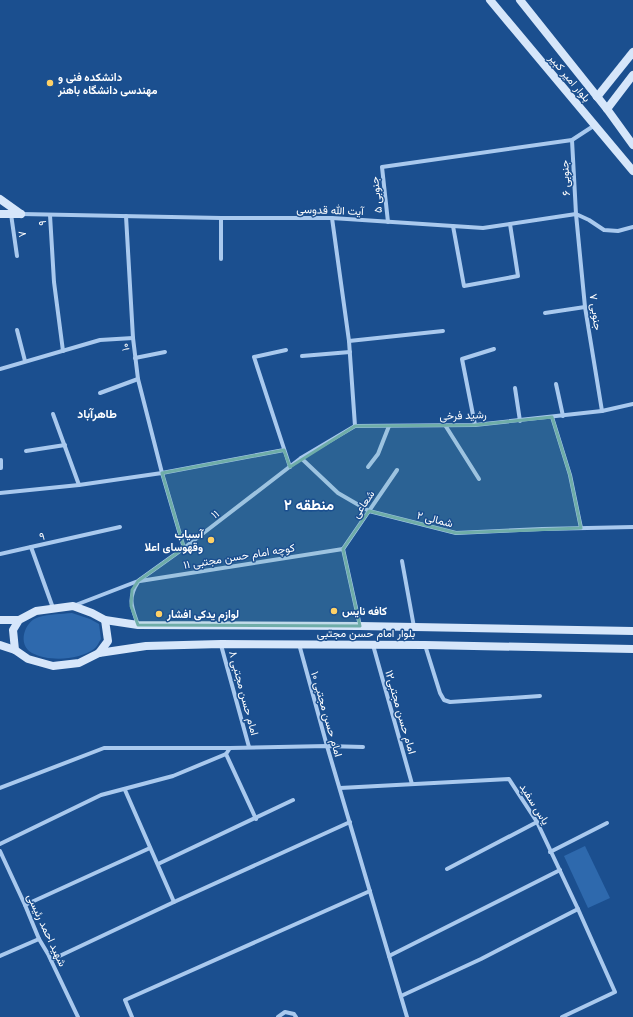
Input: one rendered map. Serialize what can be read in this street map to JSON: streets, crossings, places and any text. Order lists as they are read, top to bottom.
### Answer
{
  "streets": {
    "main road": ["بلوار امیر کبیر", "بلوار امام حسن مجتبی"],
    "street": [
      "۶ جنوبی",
      "۵ جنوبی",
      "آیت الله قدوسی",
      "۹",
      "۸",
      "۷ جنوبی",
      "۱۰",
      "رشید فرخی",
      "شعاعی",
      "۱۱",
      "۲ شمالی",
      "کوچه امام حسن مجتبی ۱۱",
      "امام حسن مجتبی ۸",
      "امام حسن مجتبی۱۲",
      "امام حسن مجتبی ۱۰",
      "یاس سفید",
      "شهید احمد رئیسی"
    ]
  },
  "crossings": [
    ["۶ جنوبی", "۵ جنوبی"],
    ["۶ جنوبی", "آیت الله قدوسی"],
    ["۶ جنوبی", "۷ جنوبی"],
    ["۵ جنوبی", "آیت الله قدوسی"],
    ["آیت الله قدوسی", "۹"],
    ["آیت الله قدوسی", "۷ جنوبی"],
    ["آیت الله قدوسی", "۱۰"],
    ["۹", "۱۱"],
    ["۹", "بلوار امام حسن مجتبی"],
    ["۷ جنوبی", "رشید فرخی"],
    ["۱۰", "۱۱"],
    ["شعاعی", "۲ شمالی"],
    ["شعاعی", "کوچه امام حسن مجتبی ۱۱"],
    ["۱۱", "۲ شمالی"],
    ["۱۱", "کوچه امام حسن مجتبی ۱۱"],
    ["۱۱", "بلوار امام حسن مجتبی"],
    ["بلوار امام حسن مجتبی", "امام حسن مجتبی ۸"],
    ["بلوار امام حسن مجتبی", "امام حسن مجتبی۱۲"],
    ["بلوار امام حسن مجتبی", "امام حسن مجتبی ۱۰"],
    ["امام حسن مجتبی۱۲", "یاس سفید"],
    ["امام حسن مجتبی ۱۰", "یاس سفید"]
  ],
  "districts": ["طاهرآباد", "منطقه ۲"],
  "places": [
    "دانشکده فنی و مهندسی دانشگاه باهنر",
    "آسیاب وقهوسای اعلا",
    "کافه نایس",
    "لوازم یدکی افشار"
  ]
}
